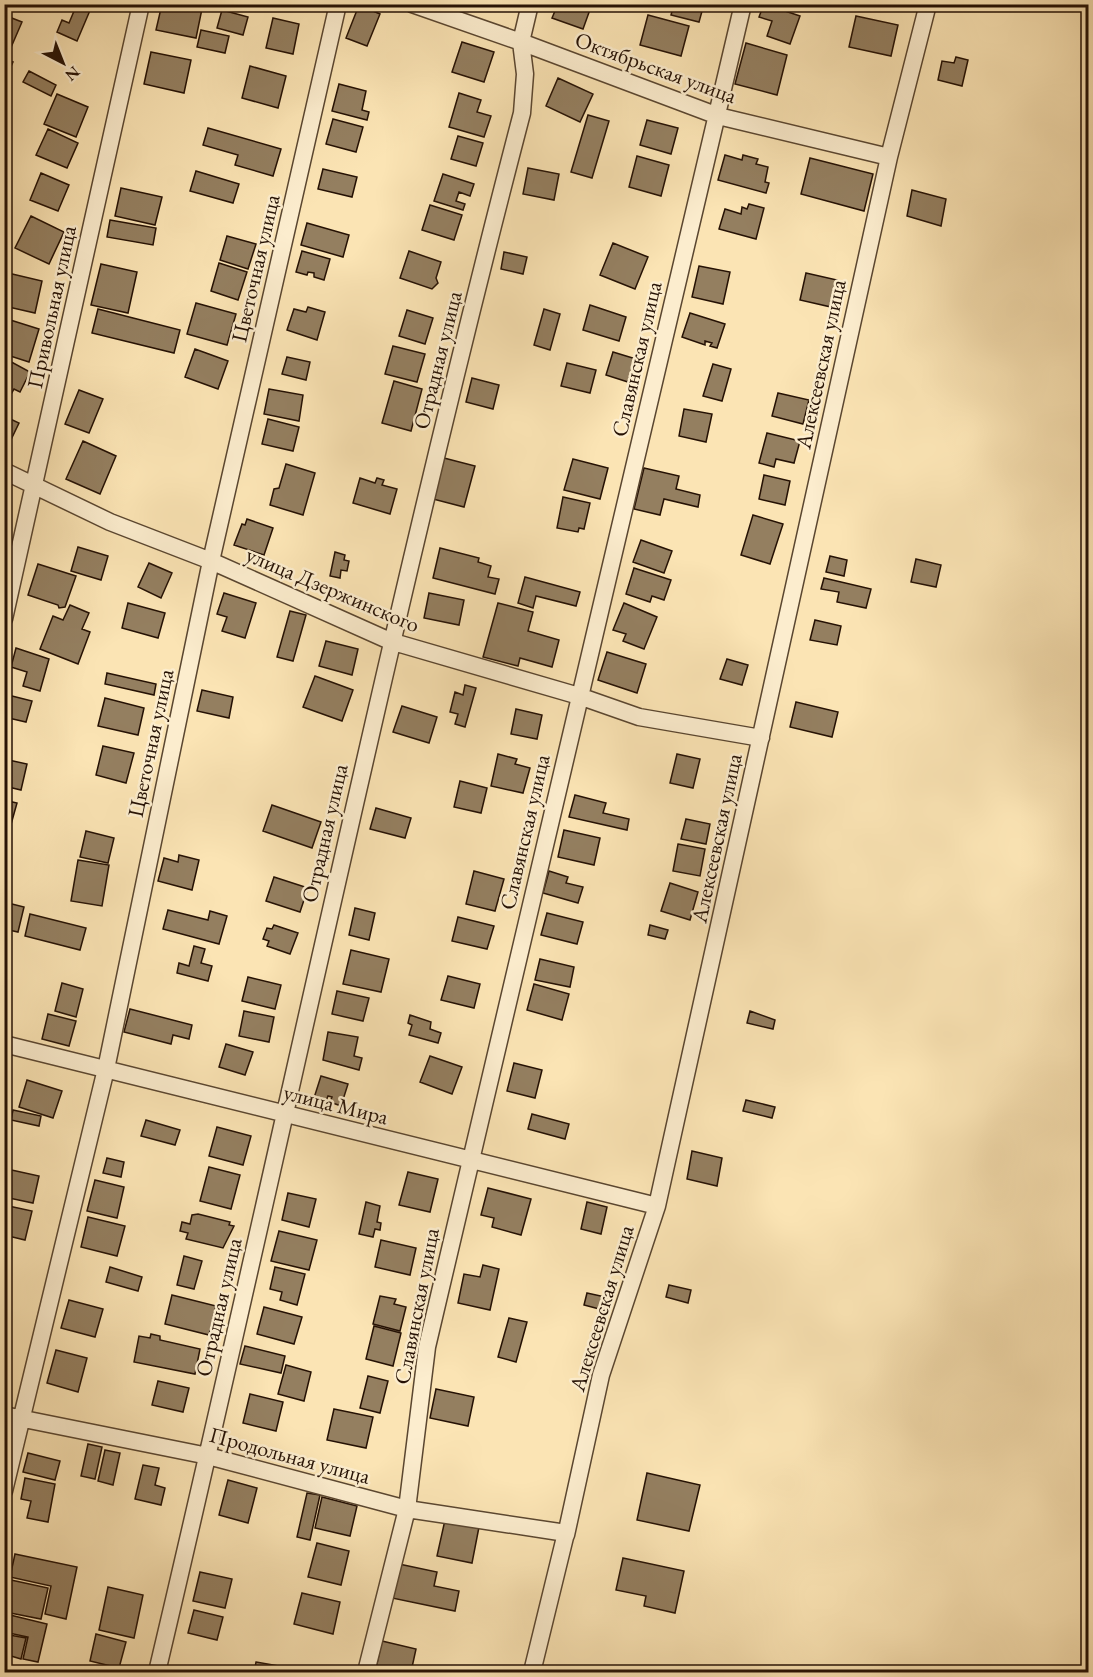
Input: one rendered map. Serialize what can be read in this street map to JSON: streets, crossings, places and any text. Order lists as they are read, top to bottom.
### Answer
{
  "streets": {
    "street": [
      "Октябрьская улица",
      "Цветочная улица",
      "Привольная улица",
      "Славянская улица",
      "Отрадная улица",
      "Алексеевская улица",
      "улица Дзержинского",
      "улица Мира",
      "Продольная улица"
    ]
  },
  "crossings": [
    ["Октябрьская улица", "Славянская улица"],
    ["Октябрьская улица", "Отрадная улица"],
    ["Октябрьская улица", "Алексеевская улица"],
    ["Цветочная улица", "улица Дзержинского"],
    ["Цветочная улица", "улица Мира"],
    ["Цветочная улица", "Продольная улица"],
    ["Привольная улица", "улица Дзержинского"],
    ["Славянская улица", "улица Дзержинского"],
    ["Славянская улица", "улица Мира"],
    ["Славянская улица", "Продольная улица"],
    ["Отрадная улица", "улица Дзержинского"],
    ["Отрадная улица", "улица Мира"],
    ["Отрадная улица", "Продольная улица"],
    ["Алексеевская улица", "улица Дзержинского"],
    ["Алексеевская улица", "улица Мира"],
    ["Алексеевская улица", "Продольная улица"]
  ],
  "north": "bottom right"
}
